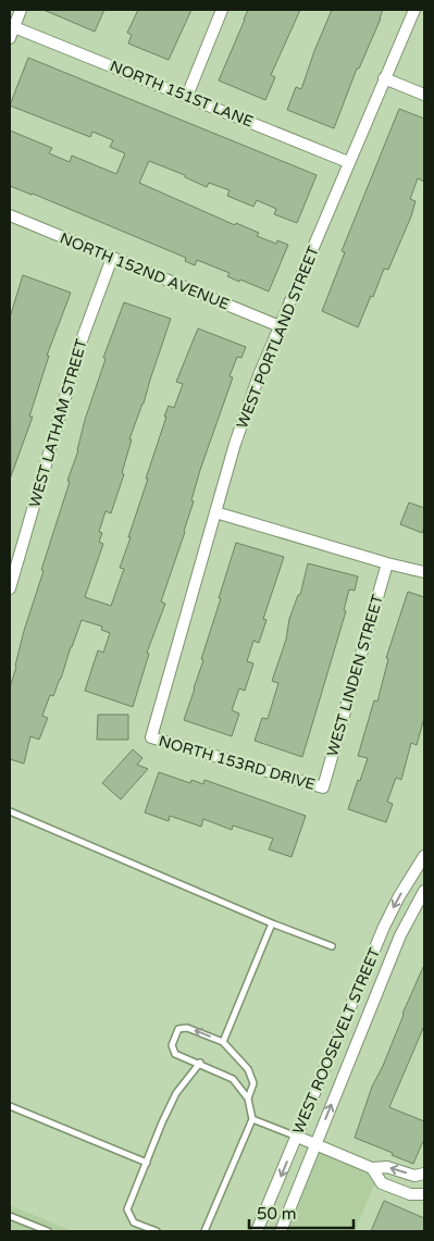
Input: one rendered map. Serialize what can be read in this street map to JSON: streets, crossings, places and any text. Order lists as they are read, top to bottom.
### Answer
{
  "streets": {
    "street": [
      "NORTH 151ST LANE",
      "NORTH 152ND AVENUE",
      "WEST PORTLAND STREET",
      "WEST LATHAM STREET",
      "WEST LINDEN STREET",
      "NORTH 153RD DRIVE",
      "WEST ROOSEVELT STREET"
    ]
  },
  "crossings": [
    ["NORTH 151ST LANE", "WEST PORTLAND STREET"],
    ["NORTH 152ND AVENUE", "WEST PORTLAND STREET"],
    ["NORTH 152ND AVENUE", "WEST LATHAM STREET"],
    ["WEST PORTLAND STREET", "NORTH 153RD DRIVE"],
    ["WEST LINDEN STREET", "NORTH 153RD DRIVE"]
  ],
  "scale_bar": "50 m"
}
